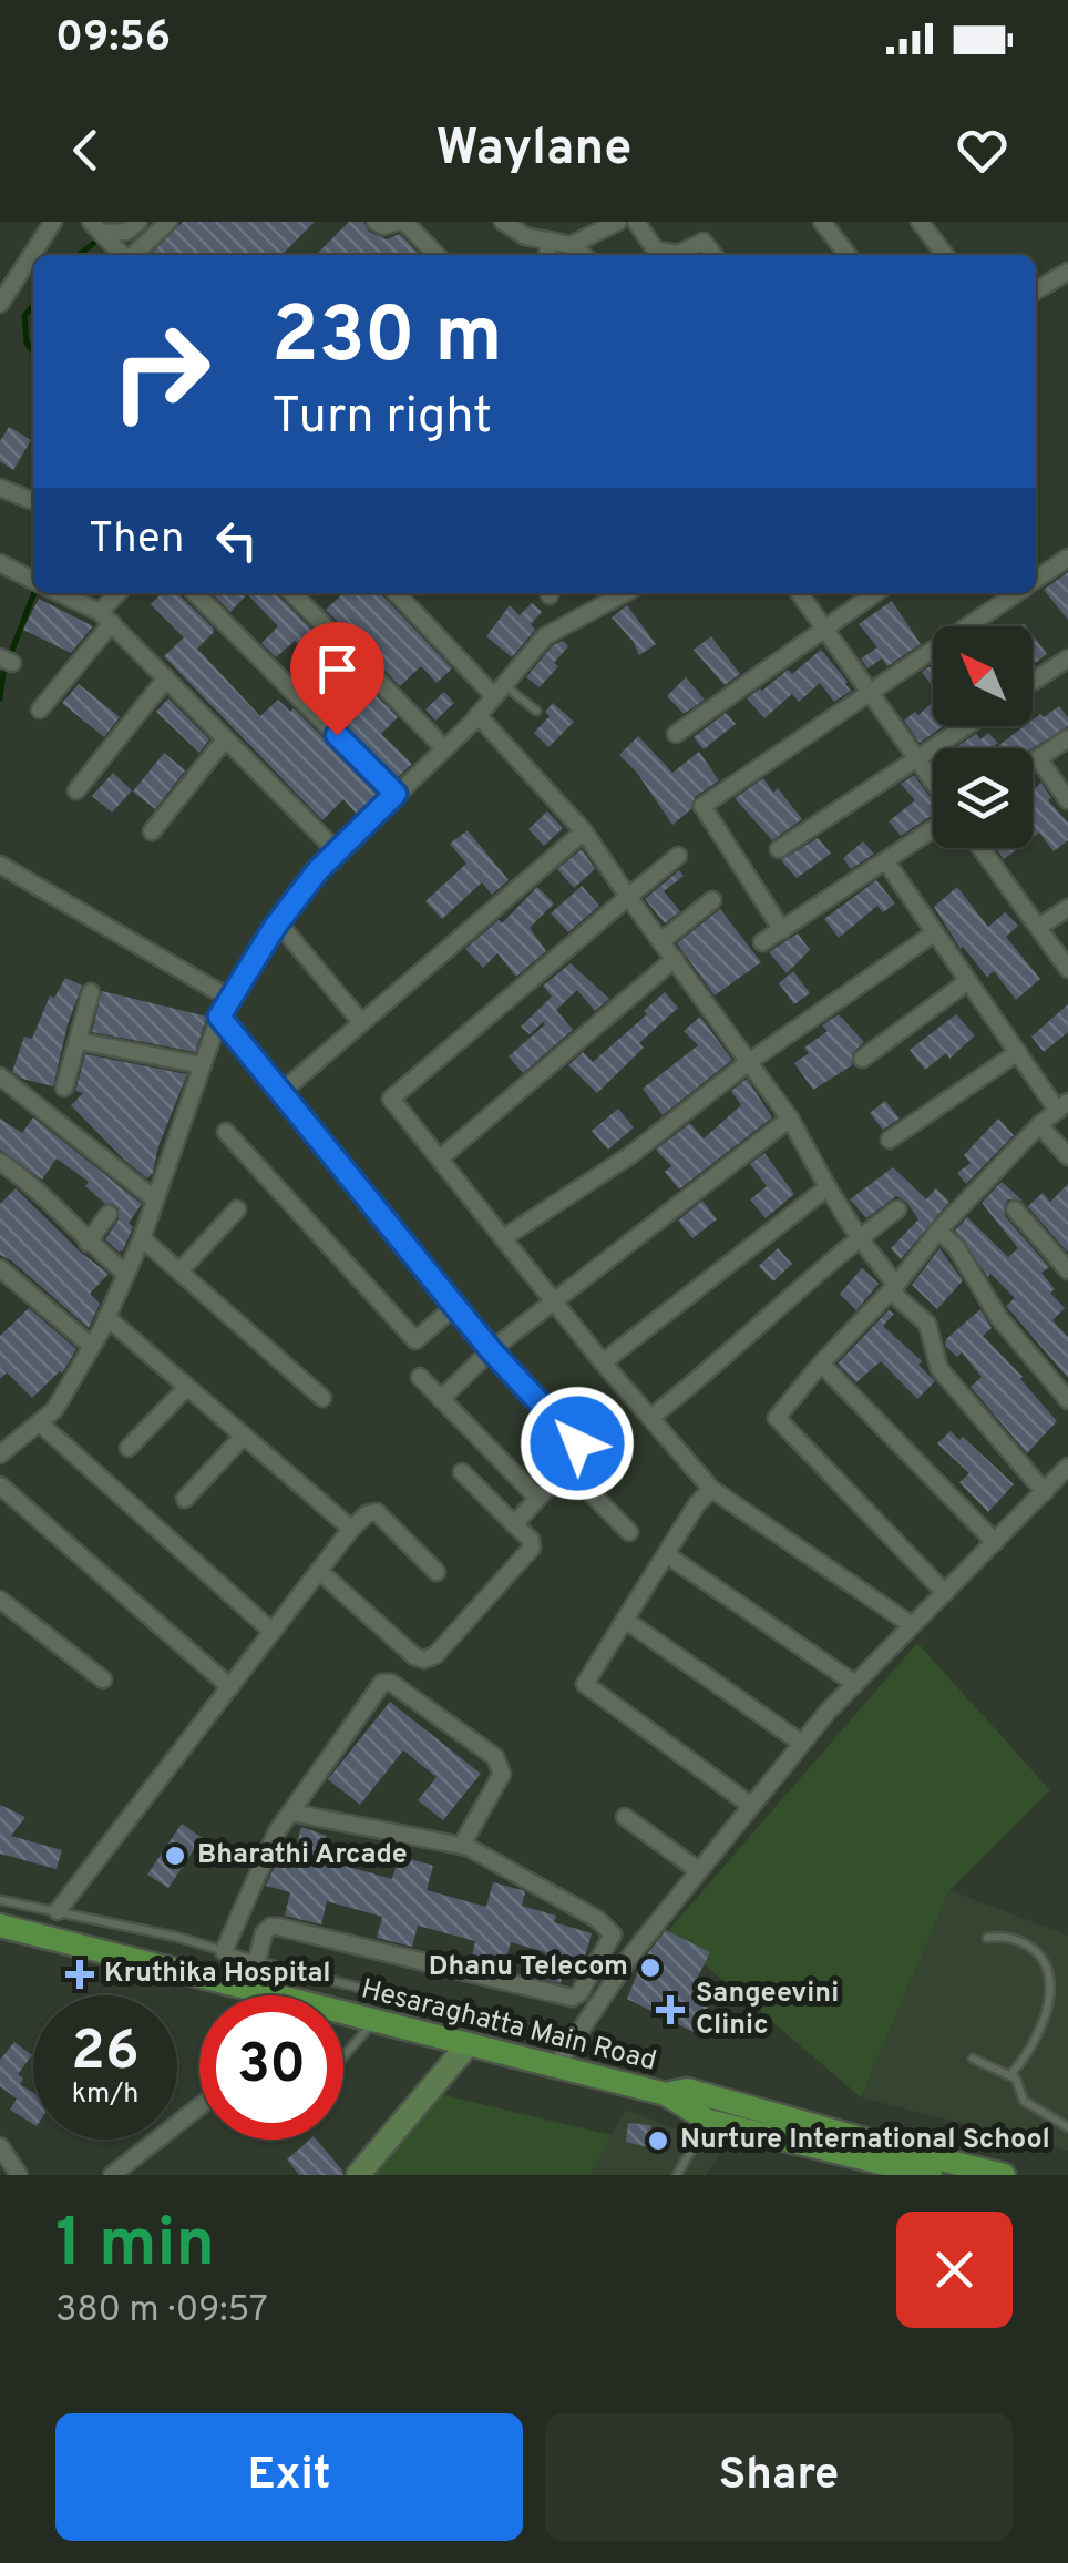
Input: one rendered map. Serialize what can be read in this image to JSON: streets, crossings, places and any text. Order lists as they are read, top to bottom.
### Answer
{
  "streets": {
    "main road": ["Hesaraghatta Main Road"]
  },
  "places": {
    "other": ["Bharathi Arcade", "Dhanu Telecom", "Nurture International School"],
    "health": ["Kruthika Hospital", "Sangeevini Clinic"]
  },
  "north": "top left",
  "page": {
    "status": "09:56",
    "header": "Waylane",
    "turn": ["230 m", "Turn right"],
    "then": "Then",
    "speed": "26 km/h",
    "limit": "30",
    "heading": ["1 min", "380 m · 09:57"],
    "buttons": ["Exit", "Share"]
  }
}
